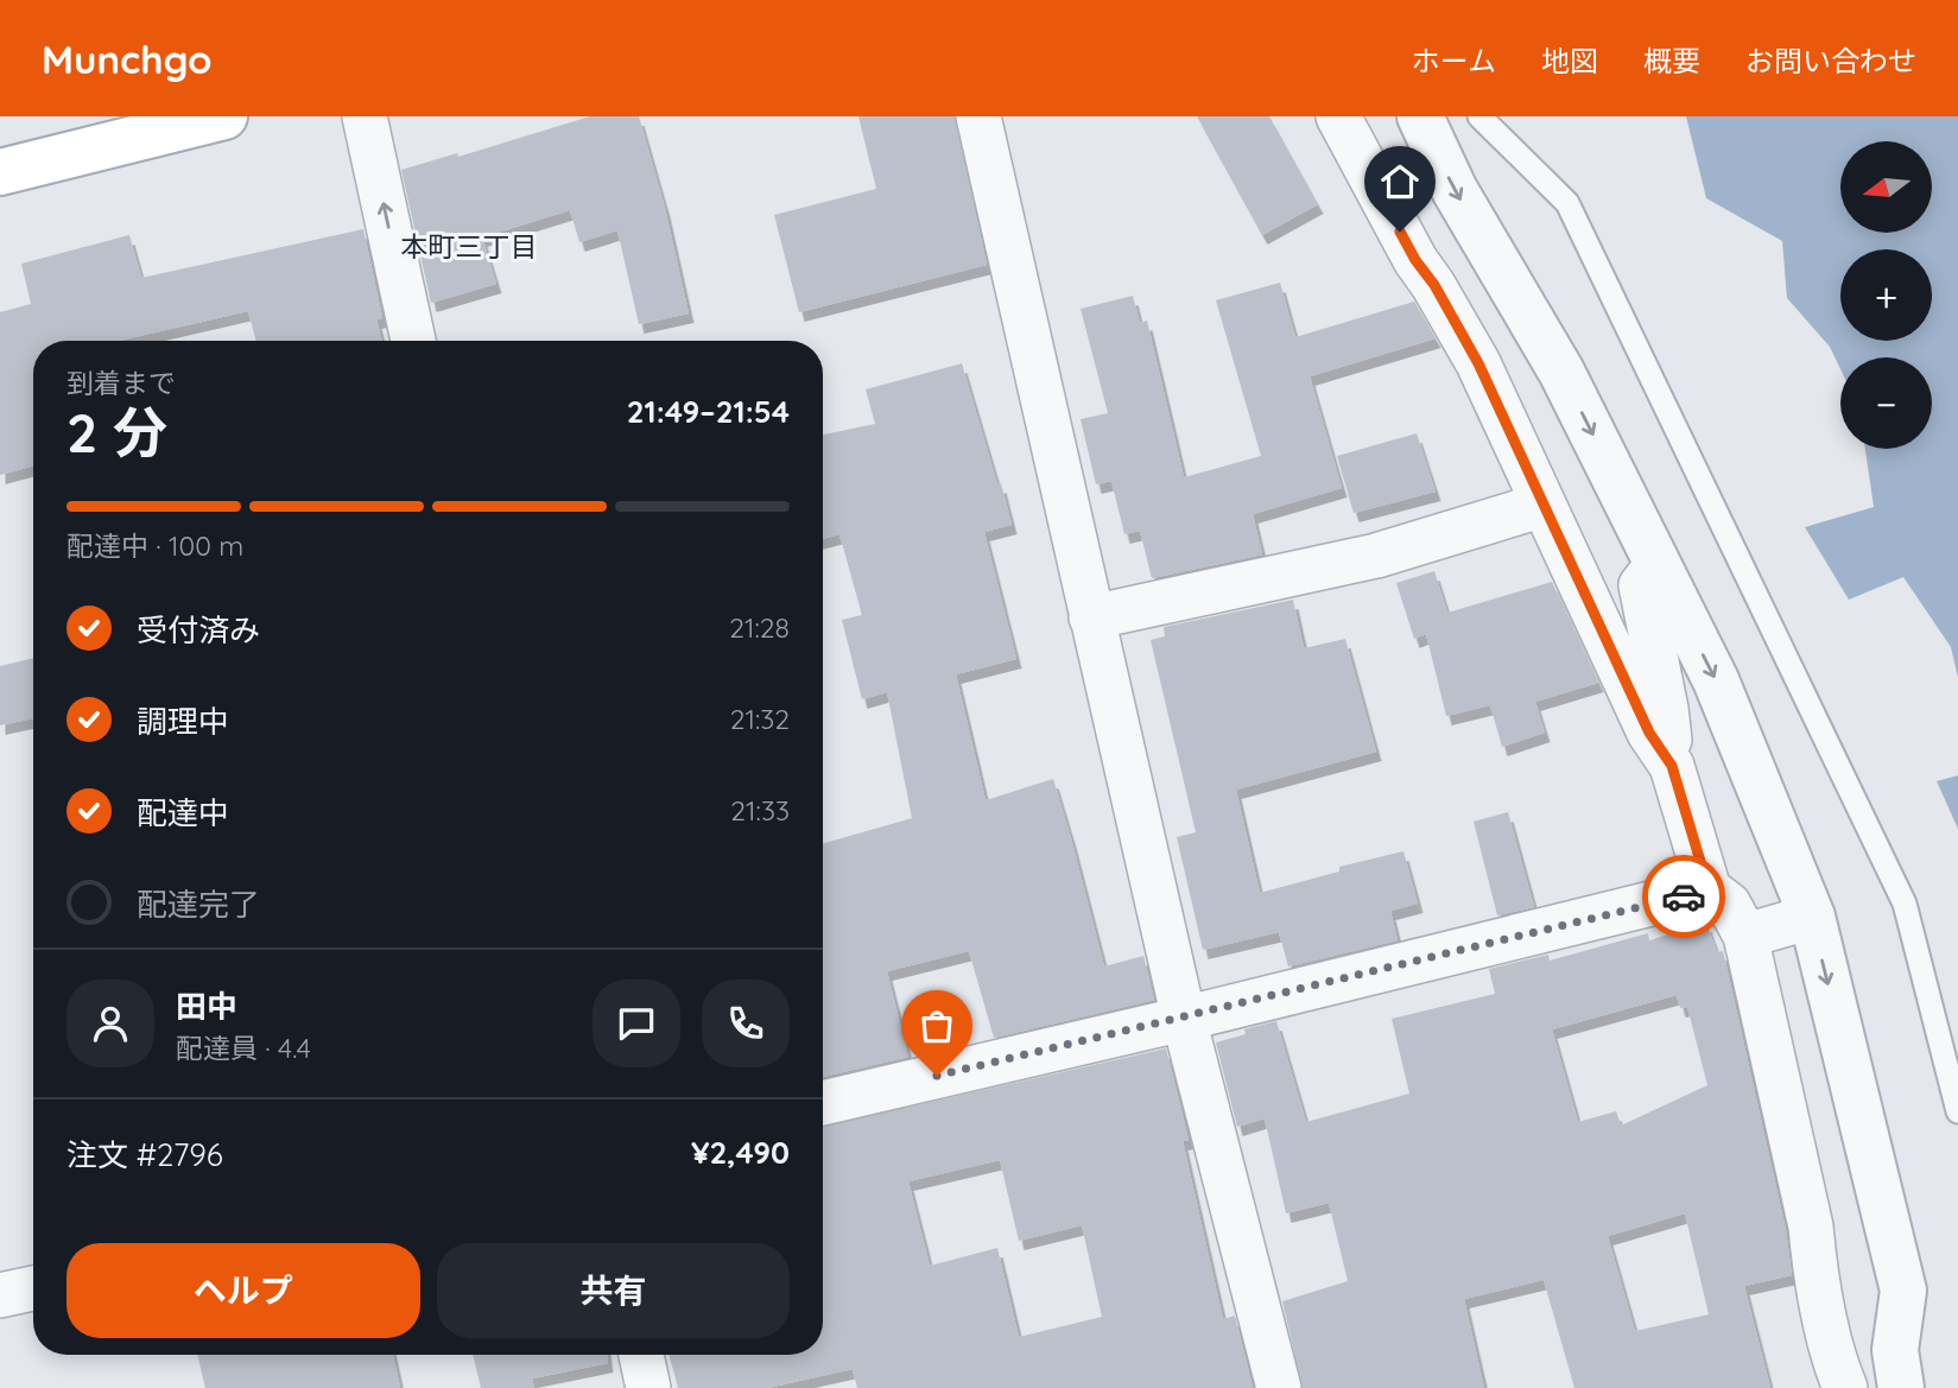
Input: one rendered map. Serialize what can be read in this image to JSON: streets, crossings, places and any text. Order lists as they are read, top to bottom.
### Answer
{
  "districts": ["本町三丁目"],
  "north": "left",
  "page": {
    "header": "Munchgo",
    "nav": [
      "ホーム",
      "地図",
      "概要",
      "お問い合わせ"
    ],
    "map_buttons": ["+", "−"],
    "heading": ["2 分", "到着まで", "21:49–21:54"],
    "panel": [
      "田中",
      "配達員 · 4.4",
      "注文 #2796",
      "¥2,490"
    ],
    "bar": "配達中 · 100 m",
    "list": [
      ["受付済み", "21:28"],
      ["調理中", "21:32"],
      ["配達中", "21:33"],
      "配達完了"
    ],
    "buttons": ["ヘルプ", "共有"]
  }
}
